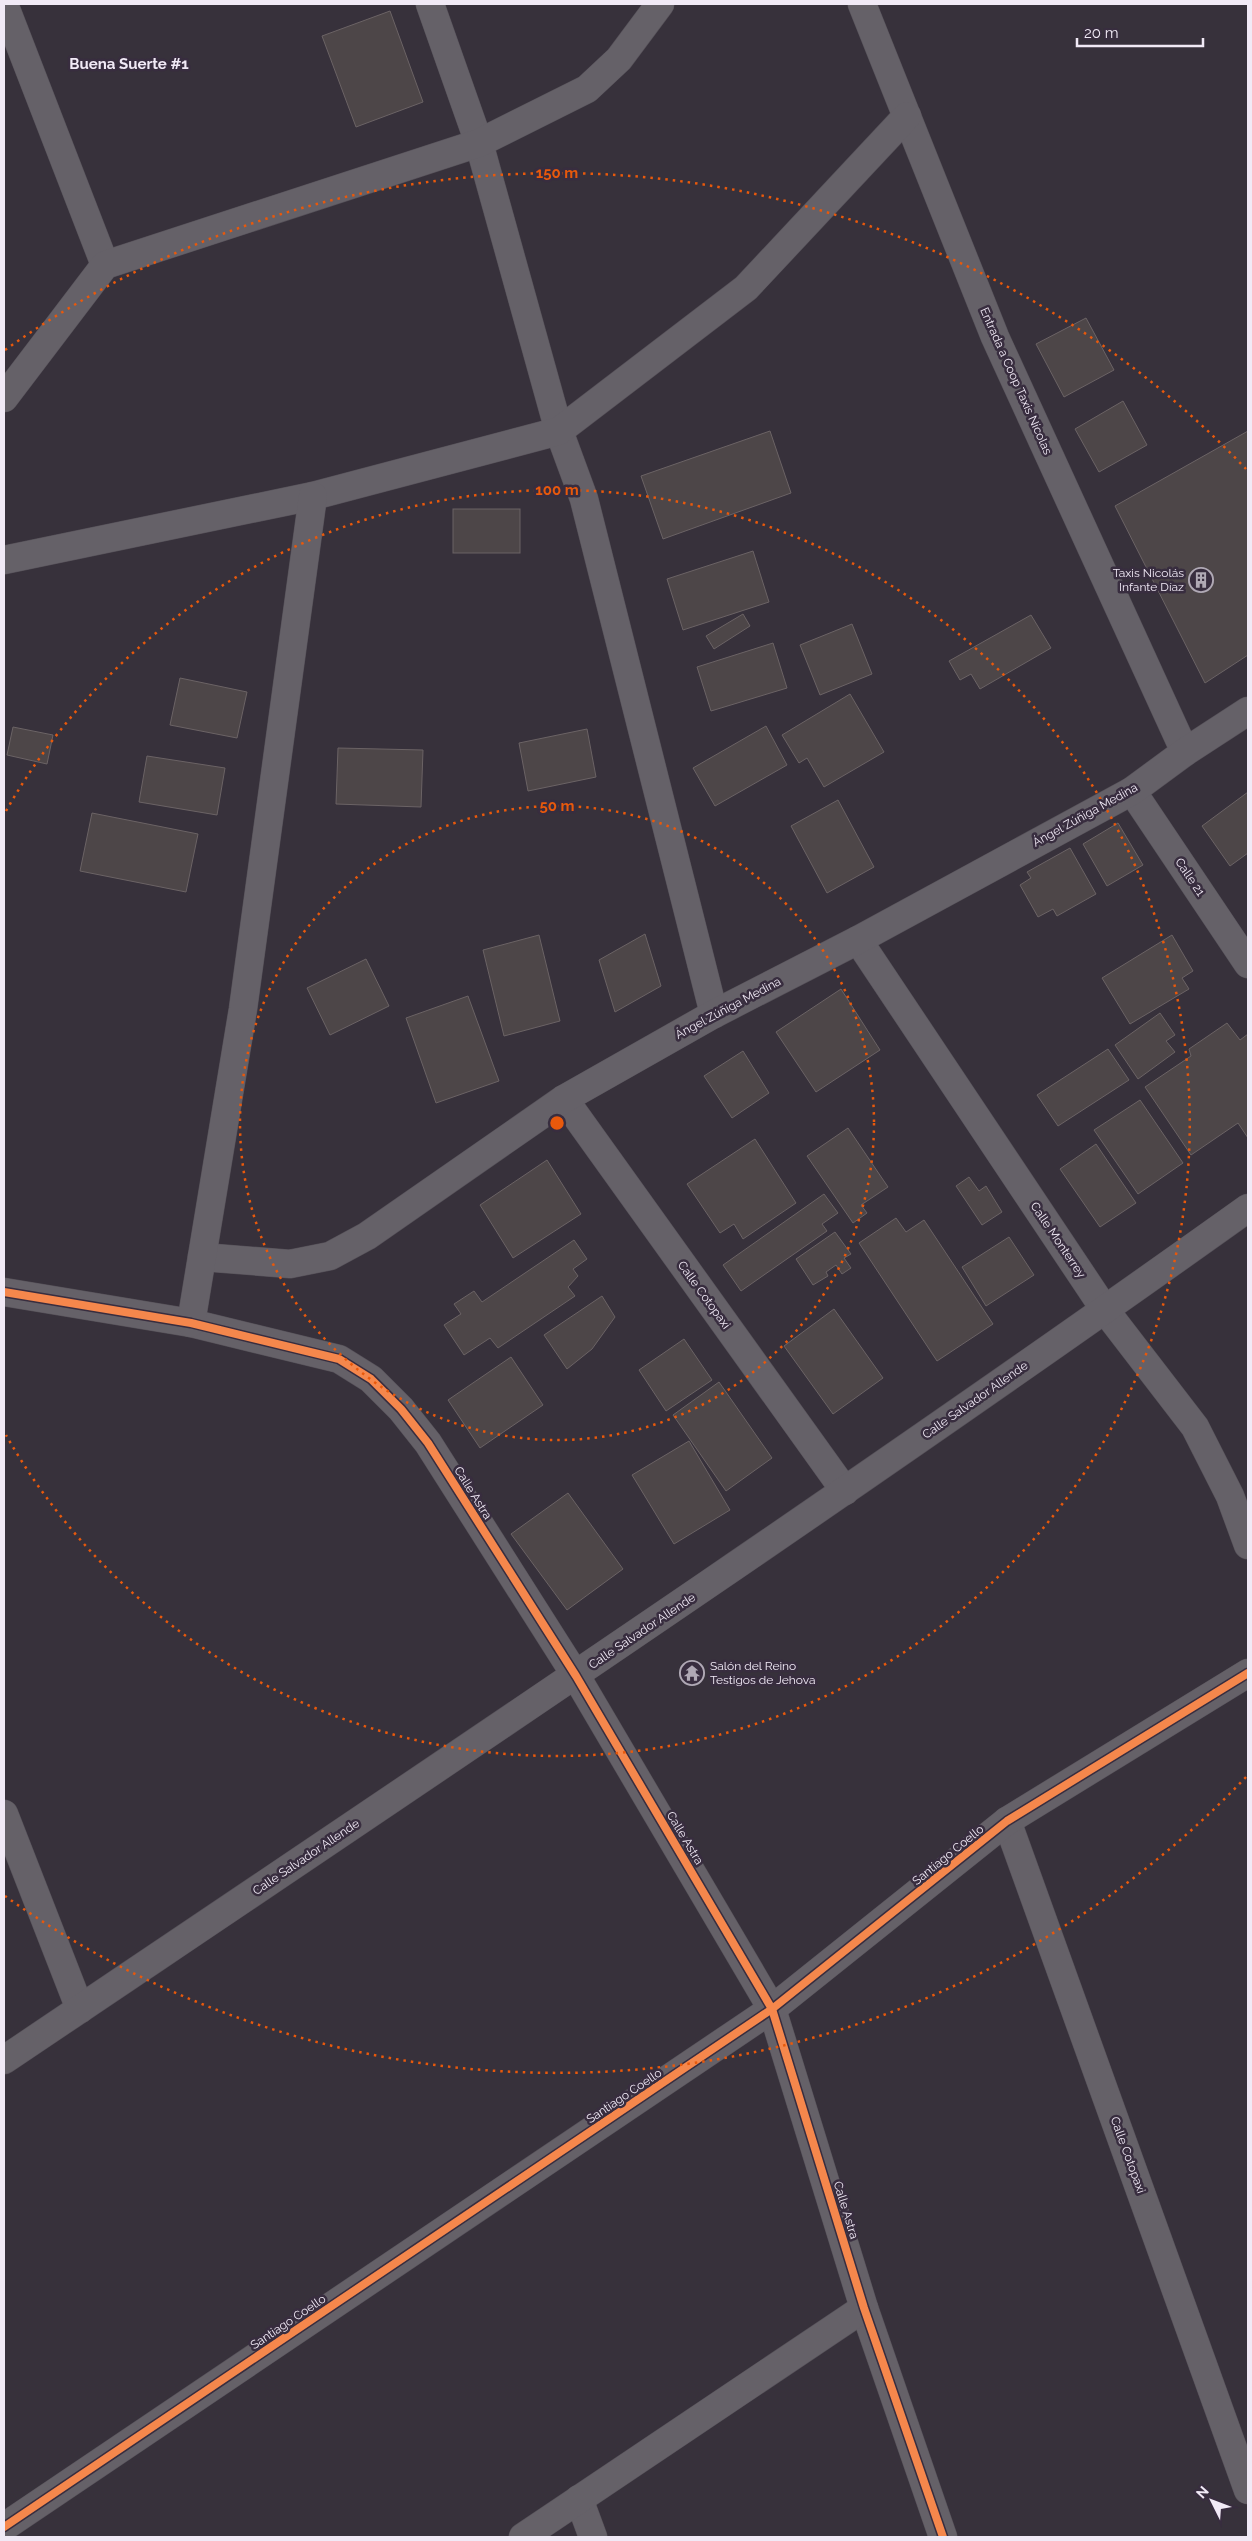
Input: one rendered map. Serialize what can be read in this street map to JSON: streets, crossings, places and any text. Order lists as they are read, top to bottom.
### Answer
{
  "streets": {
    "street": [
      "Entrada a Coop Taxis Nícolas",
      "Ángel Zúñiga Medina",
      "Calle 21",
      "Calle Monterrey",
      "Calle Cotopaxi",
      "Calle Salvador Allende",
      "Calle Astra",
      "Santiago Coello"
    ]
  },
  "crossings": [
    ["Entrada a Coop Taxis Nícolas", "Ángel Zúñiga Medina"],
    ["Ángel Zúñiga Medina", "Calle 21"],
    ["Ángel Zúñiga Medina", "Calle Monterrey"],
    ["Ángel Zúñiga Medina", "Calle Cotopaxi"],
    ["Calle Monterrey", "Calle Salvador Allende"],
    ["Calle Cotopaxi", "Calle Salvador Allende"],
    ["Calle Cotopaxi", "Santiago Coello"],
    ["Calle Salvador Allende", "Calle Astra"],
    ["Calle Astra", "Santiago Coello"]
  ],
  "districts": ["Buena Suerte #1"],
  "places": {
    "building": ["Taxis Nicolás Infante Díaz"],
    "temple": ["Salón del Reino Testigos de Jehova"]
  },
  "scale_bar": "20 m",
  "north": "top left",
  "rings": ["150 m", "100 m", "50 m"]
}
